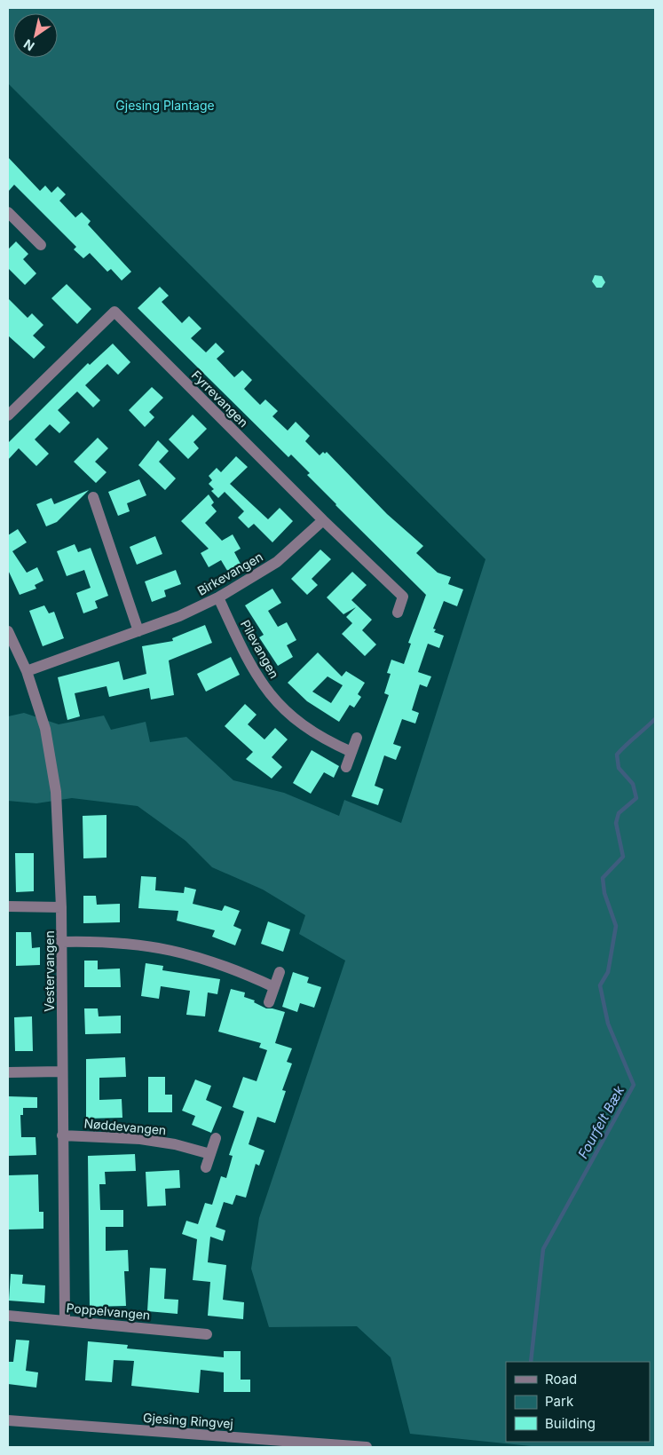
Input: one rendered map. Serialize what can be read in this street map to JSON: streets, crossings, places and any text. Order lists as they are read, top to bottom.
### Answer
{
  "streets": {
    "street": [
      "Fyrrevangen",
      "Birkevangen",
      "Pilevangen",
      "Vestervangen",
      "Nøddevangen",
      "Poppelvangen",
      "Gjesing Ringvej"
    ]
  },
  "crossings": [
    ["Fyrrevangen", "Birkevangen"],
    ["Birkevangen", "Pilevangen"],
    ["Birkevangen", "Vestervangen"],
    ["Vestervangen", "Nøddevangen"],
    ["Vestervangen", "Poppelvangen"]
  ],
  "water": ["Fourfelt Bæk"],
  "parks": ["Gjesing Plantage"],
  "legend": ["Road", "Park", "Building"],
  "north": "bottom left"
}
